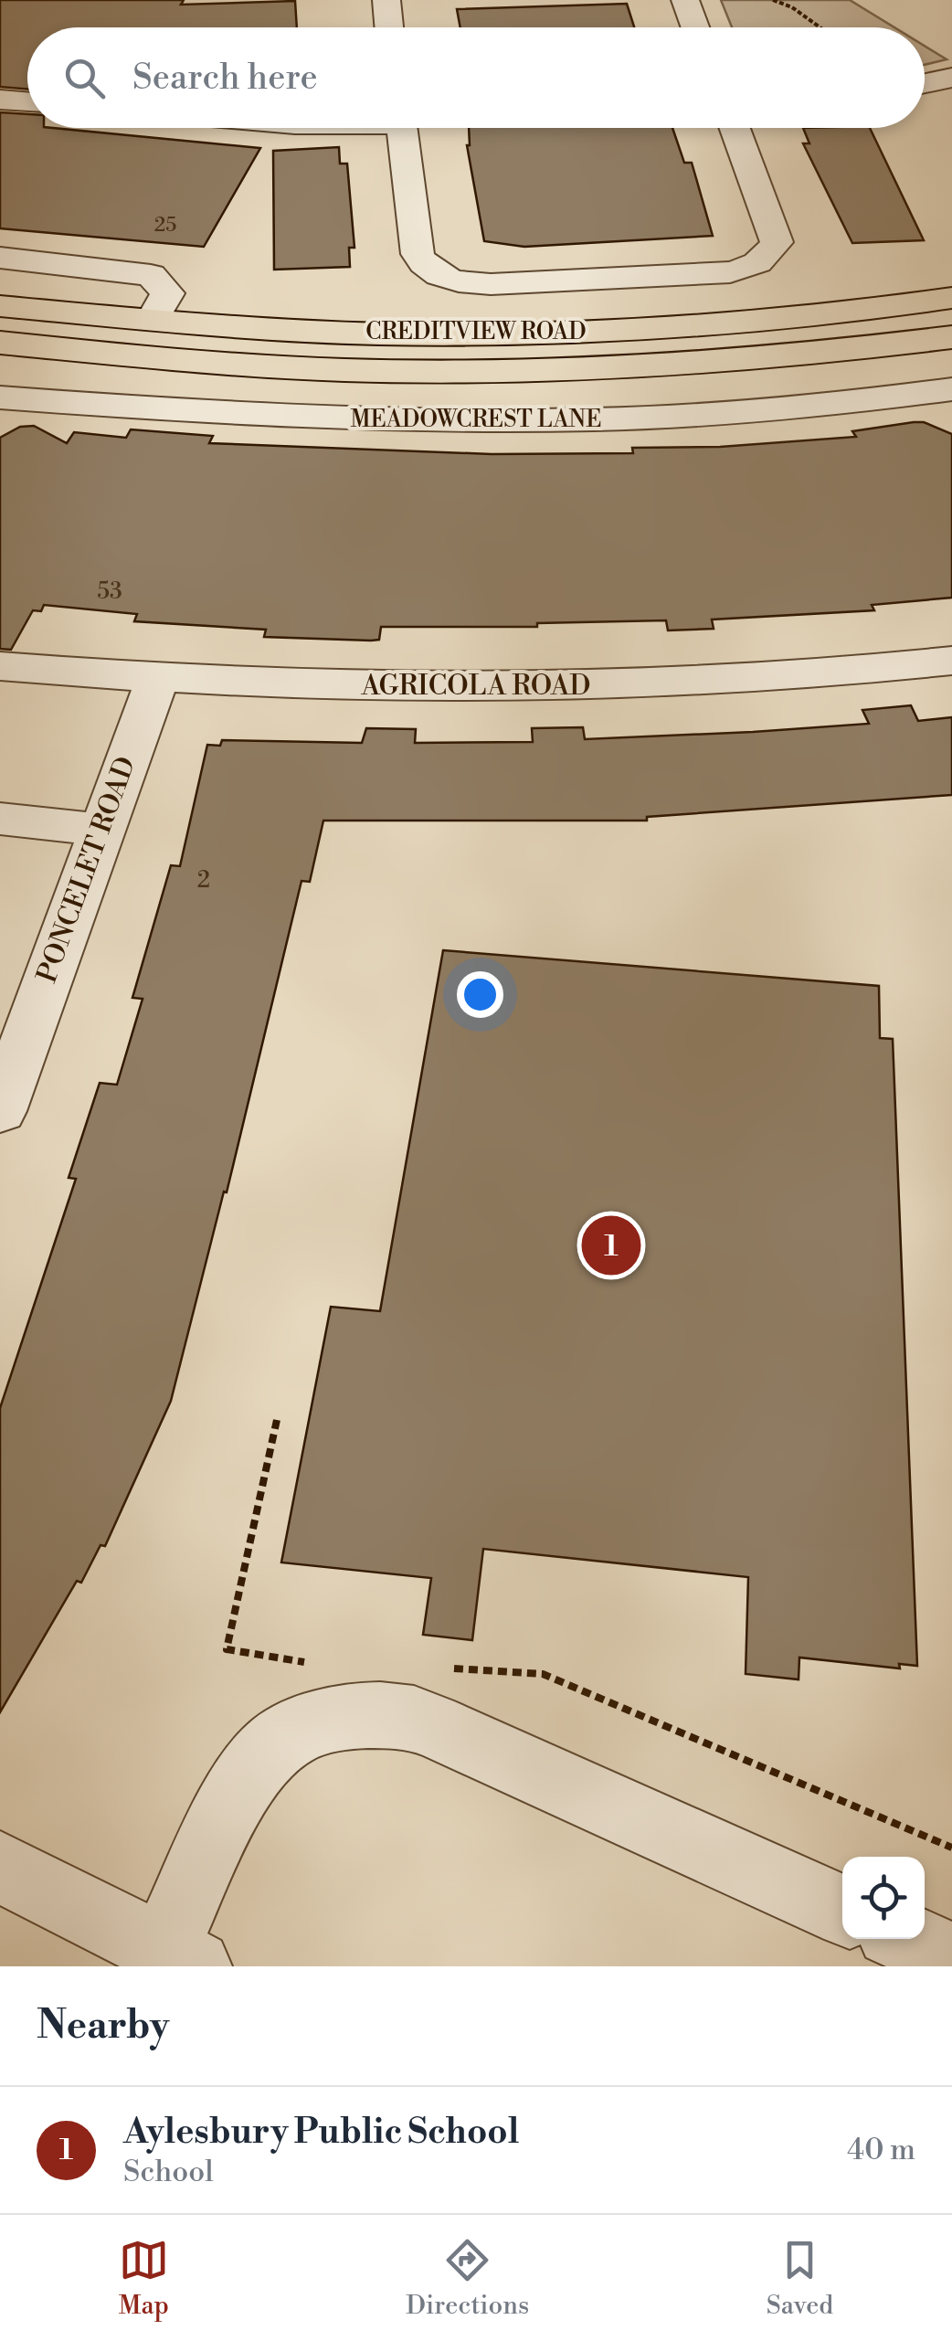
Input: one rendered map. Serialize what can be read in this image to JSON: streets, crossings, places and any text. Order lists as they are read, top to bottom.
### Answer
{
  "streets": {
    "main road": ["CREDITVIEW ROAD"],
    "street": ["MEADOWCREST LANE", "AGRICOLA ROAD", "PONCELET ROAD"]
  },
  "crossings": [
    ["AGRICOLA ROAD", "PONCELET ROAD"]
  ],
  "house_numbers": ["25", "53", "2"],
  "page": {
    "search": "Search here",
    "pins": "1",
    "heading": "Nearby",
    "list": [
      {
        "mark": "1",
        "name": "Aylesbury Public School",
        "note": "School",
        "value": "40 m"
      }
    ],
    "nav": ["Map", "Directions", "Saved"]
  }
}
